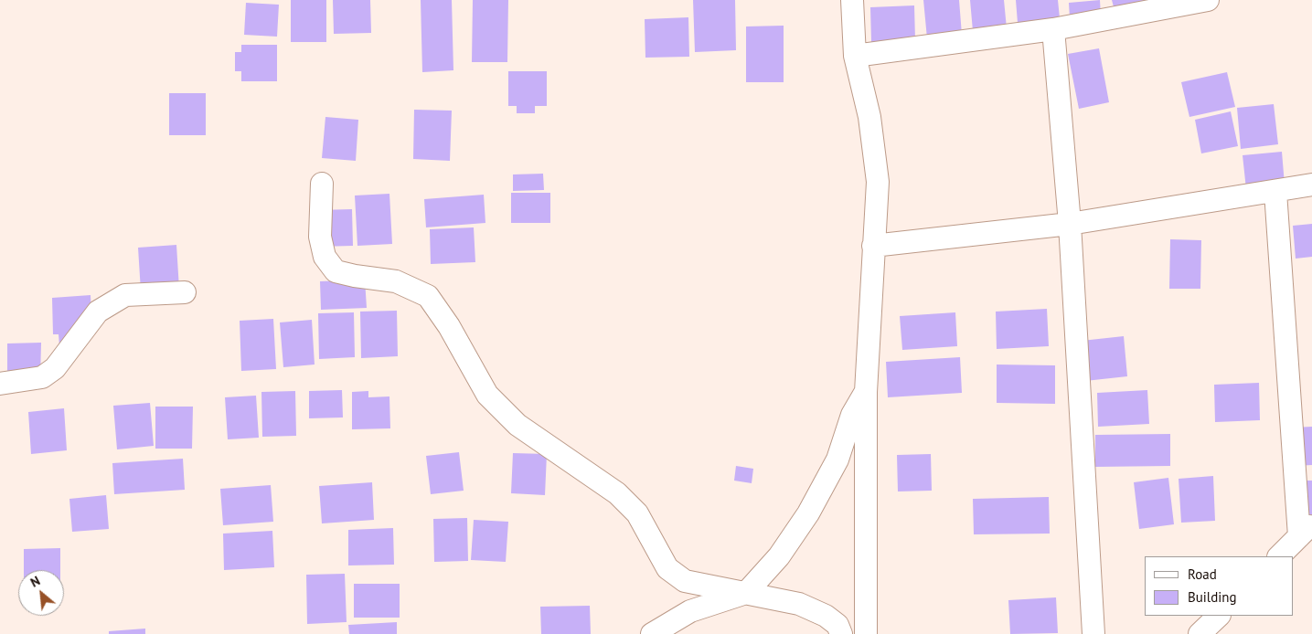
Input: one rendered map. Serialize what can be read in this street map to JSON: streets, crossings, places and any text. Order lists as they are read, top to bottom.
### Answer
{
  "legend": ["Road", "Building"],
  "north": "top left"
}
